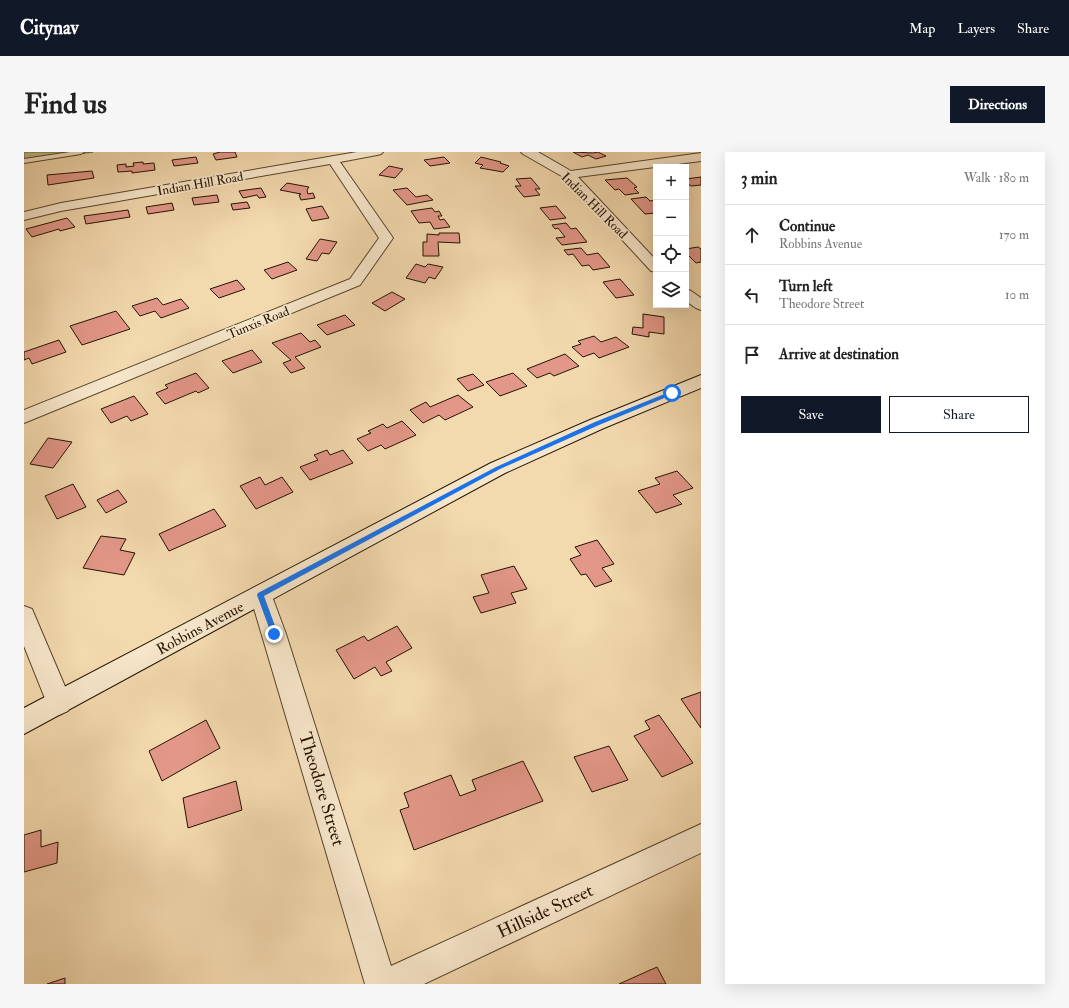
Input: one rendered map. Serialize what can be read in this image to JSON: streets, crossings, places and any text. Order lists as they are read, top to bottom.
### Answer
{
  "streets": {
    "street": [
      "Indian Hill Road",
      "Tunxis Road",
      "Robbins Avenue",
      "Theodore Street",
      "Hillside Street"
    ]
  },
  "crossings": [
    ["Indian Hill Road", "Tunxis Road"],
    ["Robbins Avenue", "Theodore Street"]
  ],
  "page": {
    "header": "Citynav",
    "nav": ["Map", "Layers", "Share"],
    "buttons": [
      "Directions",
      ["Save", "Share"]
    ],
    "title": "Find us",
    "heading": ["3 min", "Walk · 180 m"],
    "map_buttons": ["+", "−"],
    "list": [
      ["Continue", "Robbins Avenue", "170 m"],
      ["Turn left", "Theodore Street", "10 m"],
      "Arrive at destination"
    ]
  }
}
